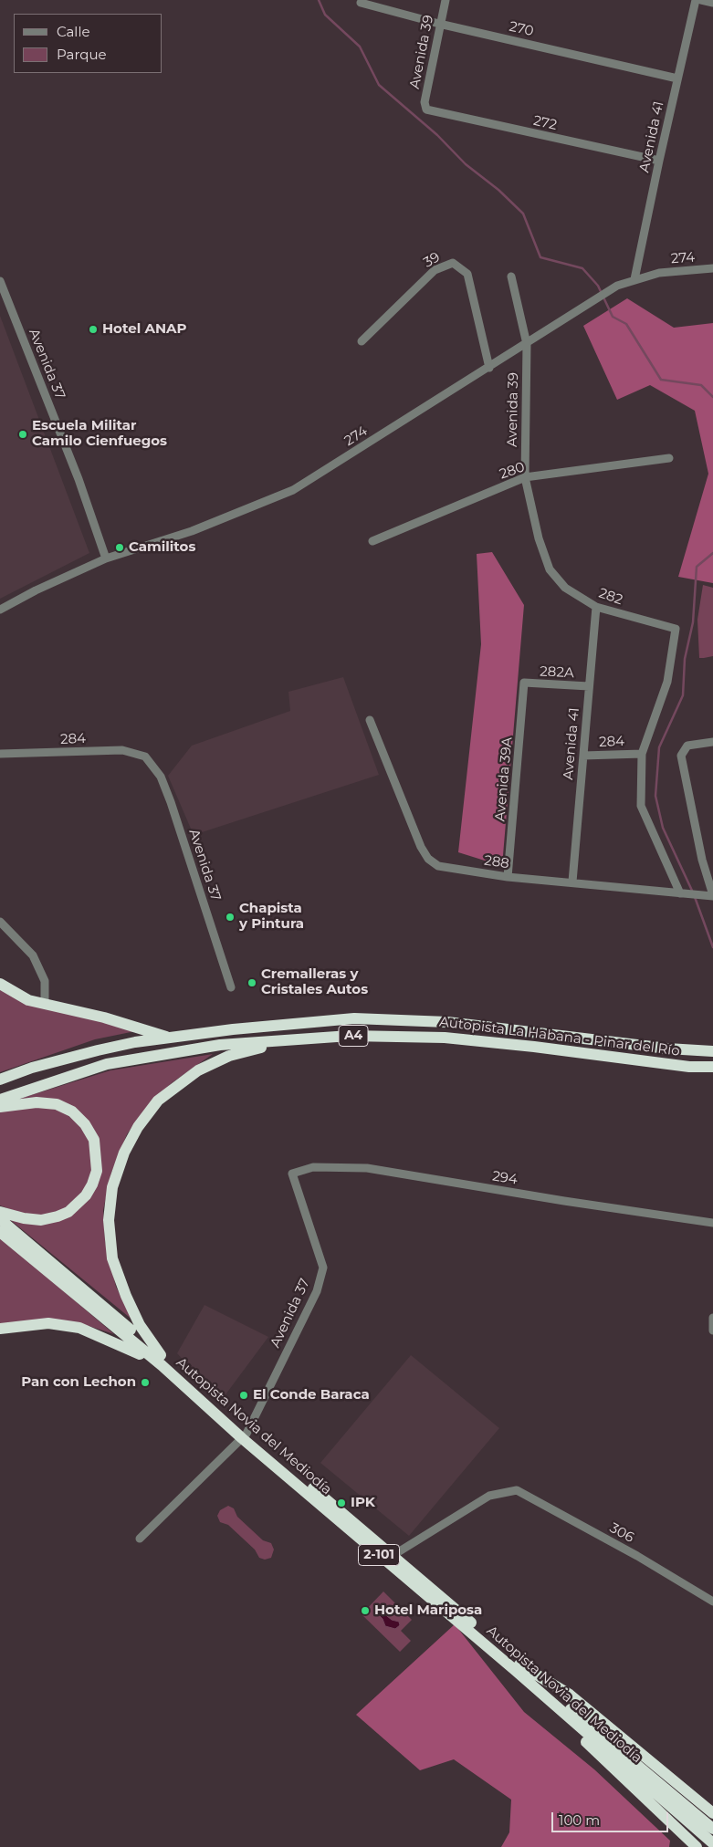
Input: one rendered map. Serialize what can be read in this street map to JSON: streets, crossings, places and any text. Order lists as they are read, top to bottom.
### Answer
{
  "streets": {
    "highway": [
      "A4",
      "Autopista La Habana - Pinar del Río",
      "Autopista Novia del Mediodía",
      "2-101"
    ],
    "street": [
      "270",
      "Avenida 39",
      "272",
      "Avenida 41",
      "274",
      "39",
      "Avenida 37",
      "280",
      "282",
      "282A",
      "284",
      "Avenida 39A",
      "288",
      "294",
      "306"
    ]
  },
  "crossings": [
    ["270", "Avenida 39"],
    ["270", "Avenida 41"],
    ["Avenida 39", "272"],
    ["Avenida 39", "274"],
    ["Avenida 39", "280"],
    ["Avenida 39", "282"],
    ["272", "Avenida 41"],
    ["Avenida 41", "274"],
    ["Avenida 41", "282"],
    ["Avenida 41", "282A"],
    ["Avenida 41", "284"],
    ["Avenida 41", "288"],
    ["274", "39"],
    ["274", "Avenida 37"],
    ["Avenida 37", "284"],
    ["Avenida 37", "294"],
    ["Avenida 37", "Autopista Novia del Mediodía"],
    ["282", "284"],
    ["282A", "Avenida 39A"],
    ["Avenida 39A", "288"],
    ["Autopista Novia del Mediodía", "306"]
  ],
  "places": [
    "Hotel ANAP",
    "Escuela Militar Camilo Cienfuegos",
    "Camilitos",
    "Chapista y Pintura",
    "Cremalleras y Cristales Autos",
    "Pan con Lechon",
    "El Conde Baraca",
    "IPK",
    "Hotel Mariposa"
  ],
  "legend": ["Calle", "Parque"],
  "scale_bar": "100 m"
}
